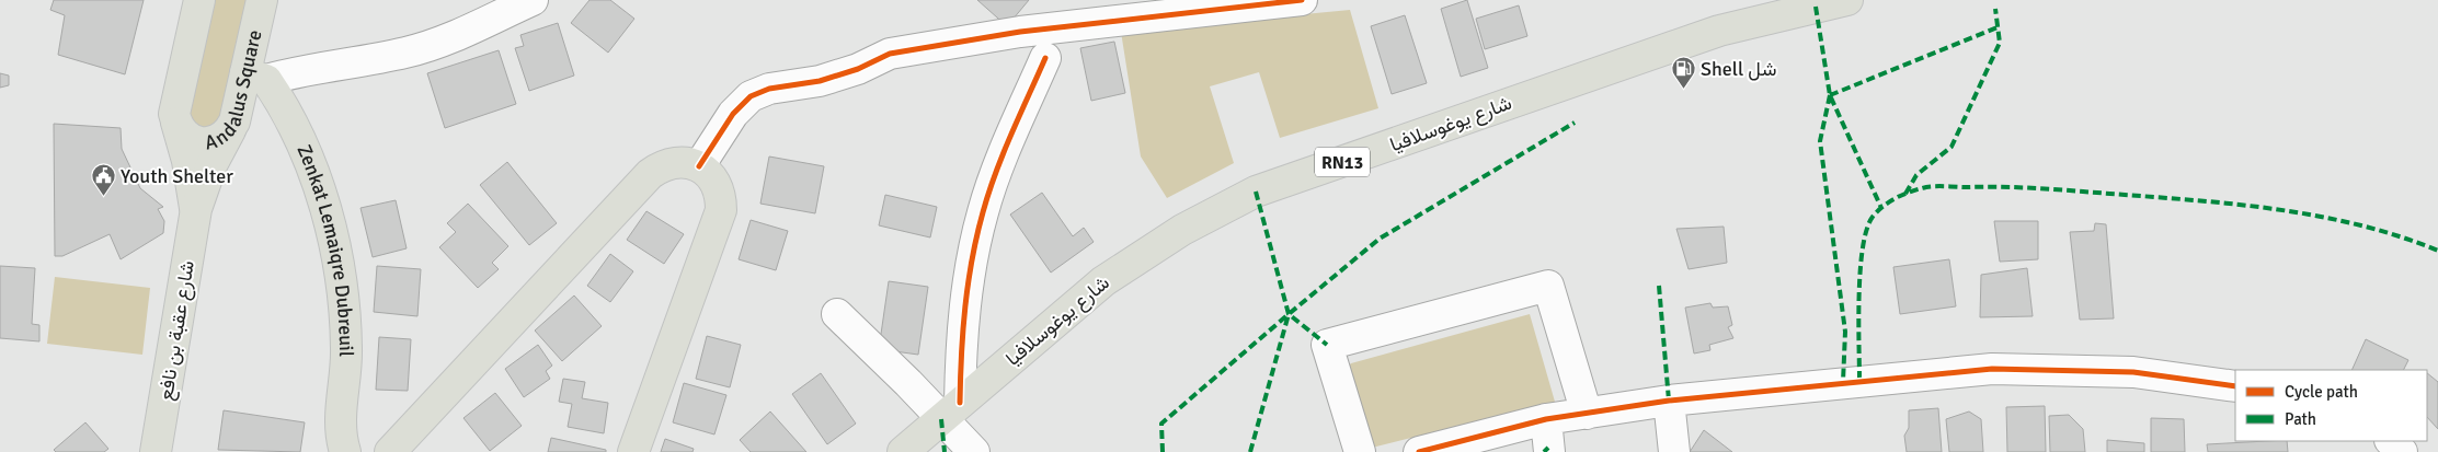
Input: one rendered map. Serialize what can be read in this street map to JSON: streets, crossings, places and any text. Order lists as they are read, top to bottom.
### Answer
{
  "streets": {
    "main road": [
      "Andalus Square",
      "شارع يوغوسلافيا",
      "RN13",
      "Zenkat Lemaiqre Dubreuil",
      "شارع عقبة بن نافع"
    ]
  },
  "crossings": [
    ["Andalus Square", "Zenkat Lemaiqre Dubreuil"]
  ],
  "places": {
    "fuel station": ["Shell شل"],
    "public building": ["Youth Shelter"]
  },
  "legend": ["Cycle path", "Path"]
}
